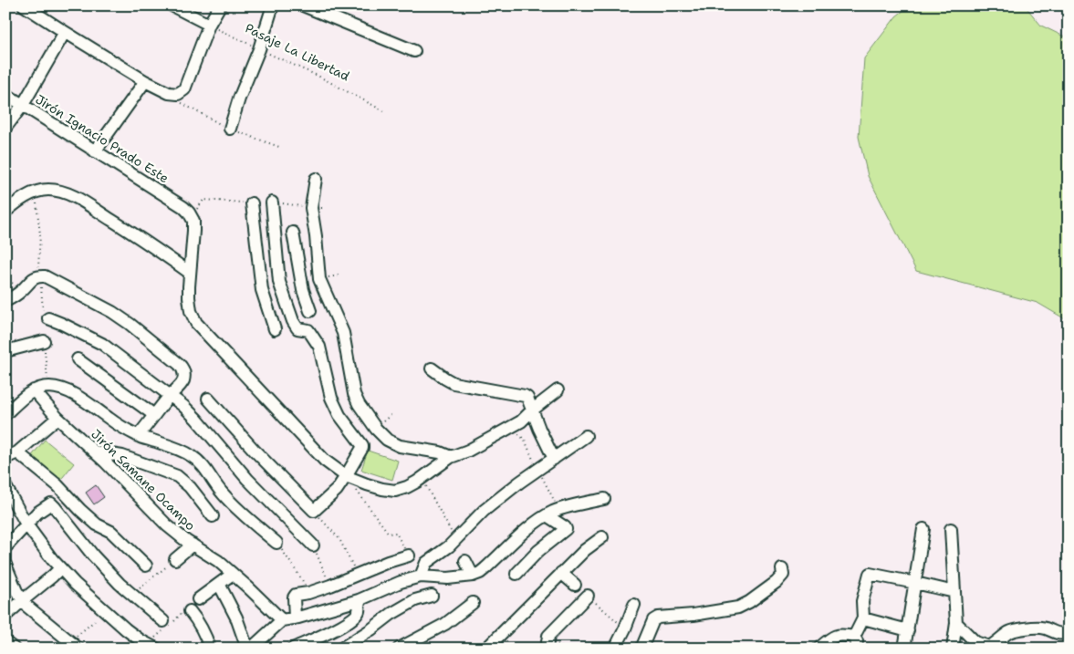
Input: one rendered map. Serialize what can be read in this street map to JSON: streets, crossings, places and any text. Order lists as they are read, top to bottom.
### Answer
{
  "streets": {
    "street": ["Jirón Ignacio Prado Este", "Jirón Samane Ocampo"],
    "path": ["Pasaje La Libertad"]
  }
}
